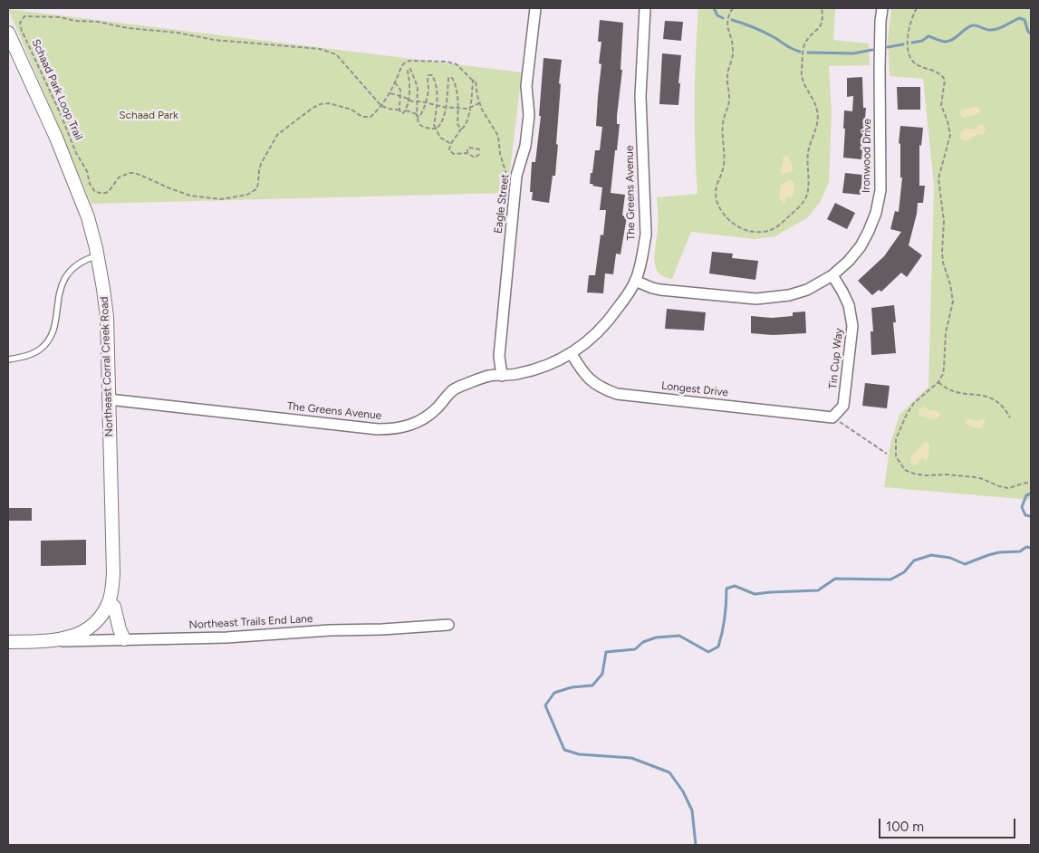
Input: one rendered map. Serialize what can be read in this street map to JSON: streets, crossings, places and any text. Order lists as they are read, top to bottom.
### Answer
{
  "streets": {
    "street": [
      "Ironwood Drive",
      "The Greens Avenue",
      "Eagle Street",
      "Tin Cup Way",
      "Northeast Corral Creek Road",
      "Longest Drive",
      "Northeast Trails End Lane"
    ],
    "path": ["Schaad Park Loop Trail"]
  },
  "crossings": [
    ["Ironwood Drive", "The Greens Avenue"],
    ["Ironwood Drive", "Tin Cup Way"],
    ["The Greens Avenue", "Eagle Street"],
    ["The Greens Avenue", "Northeast Corral Creek Road"],
    ["The Greens Avenue", "Longest Drive"],
    ["Tin Cup Way", "Longest Drive"],
    ["Northeast Corral Creek Road", "Northeast Trails End Lane"]
  ],
  "parks": ["Schaad Park"],
  "scale_bar": "100 m"
}
